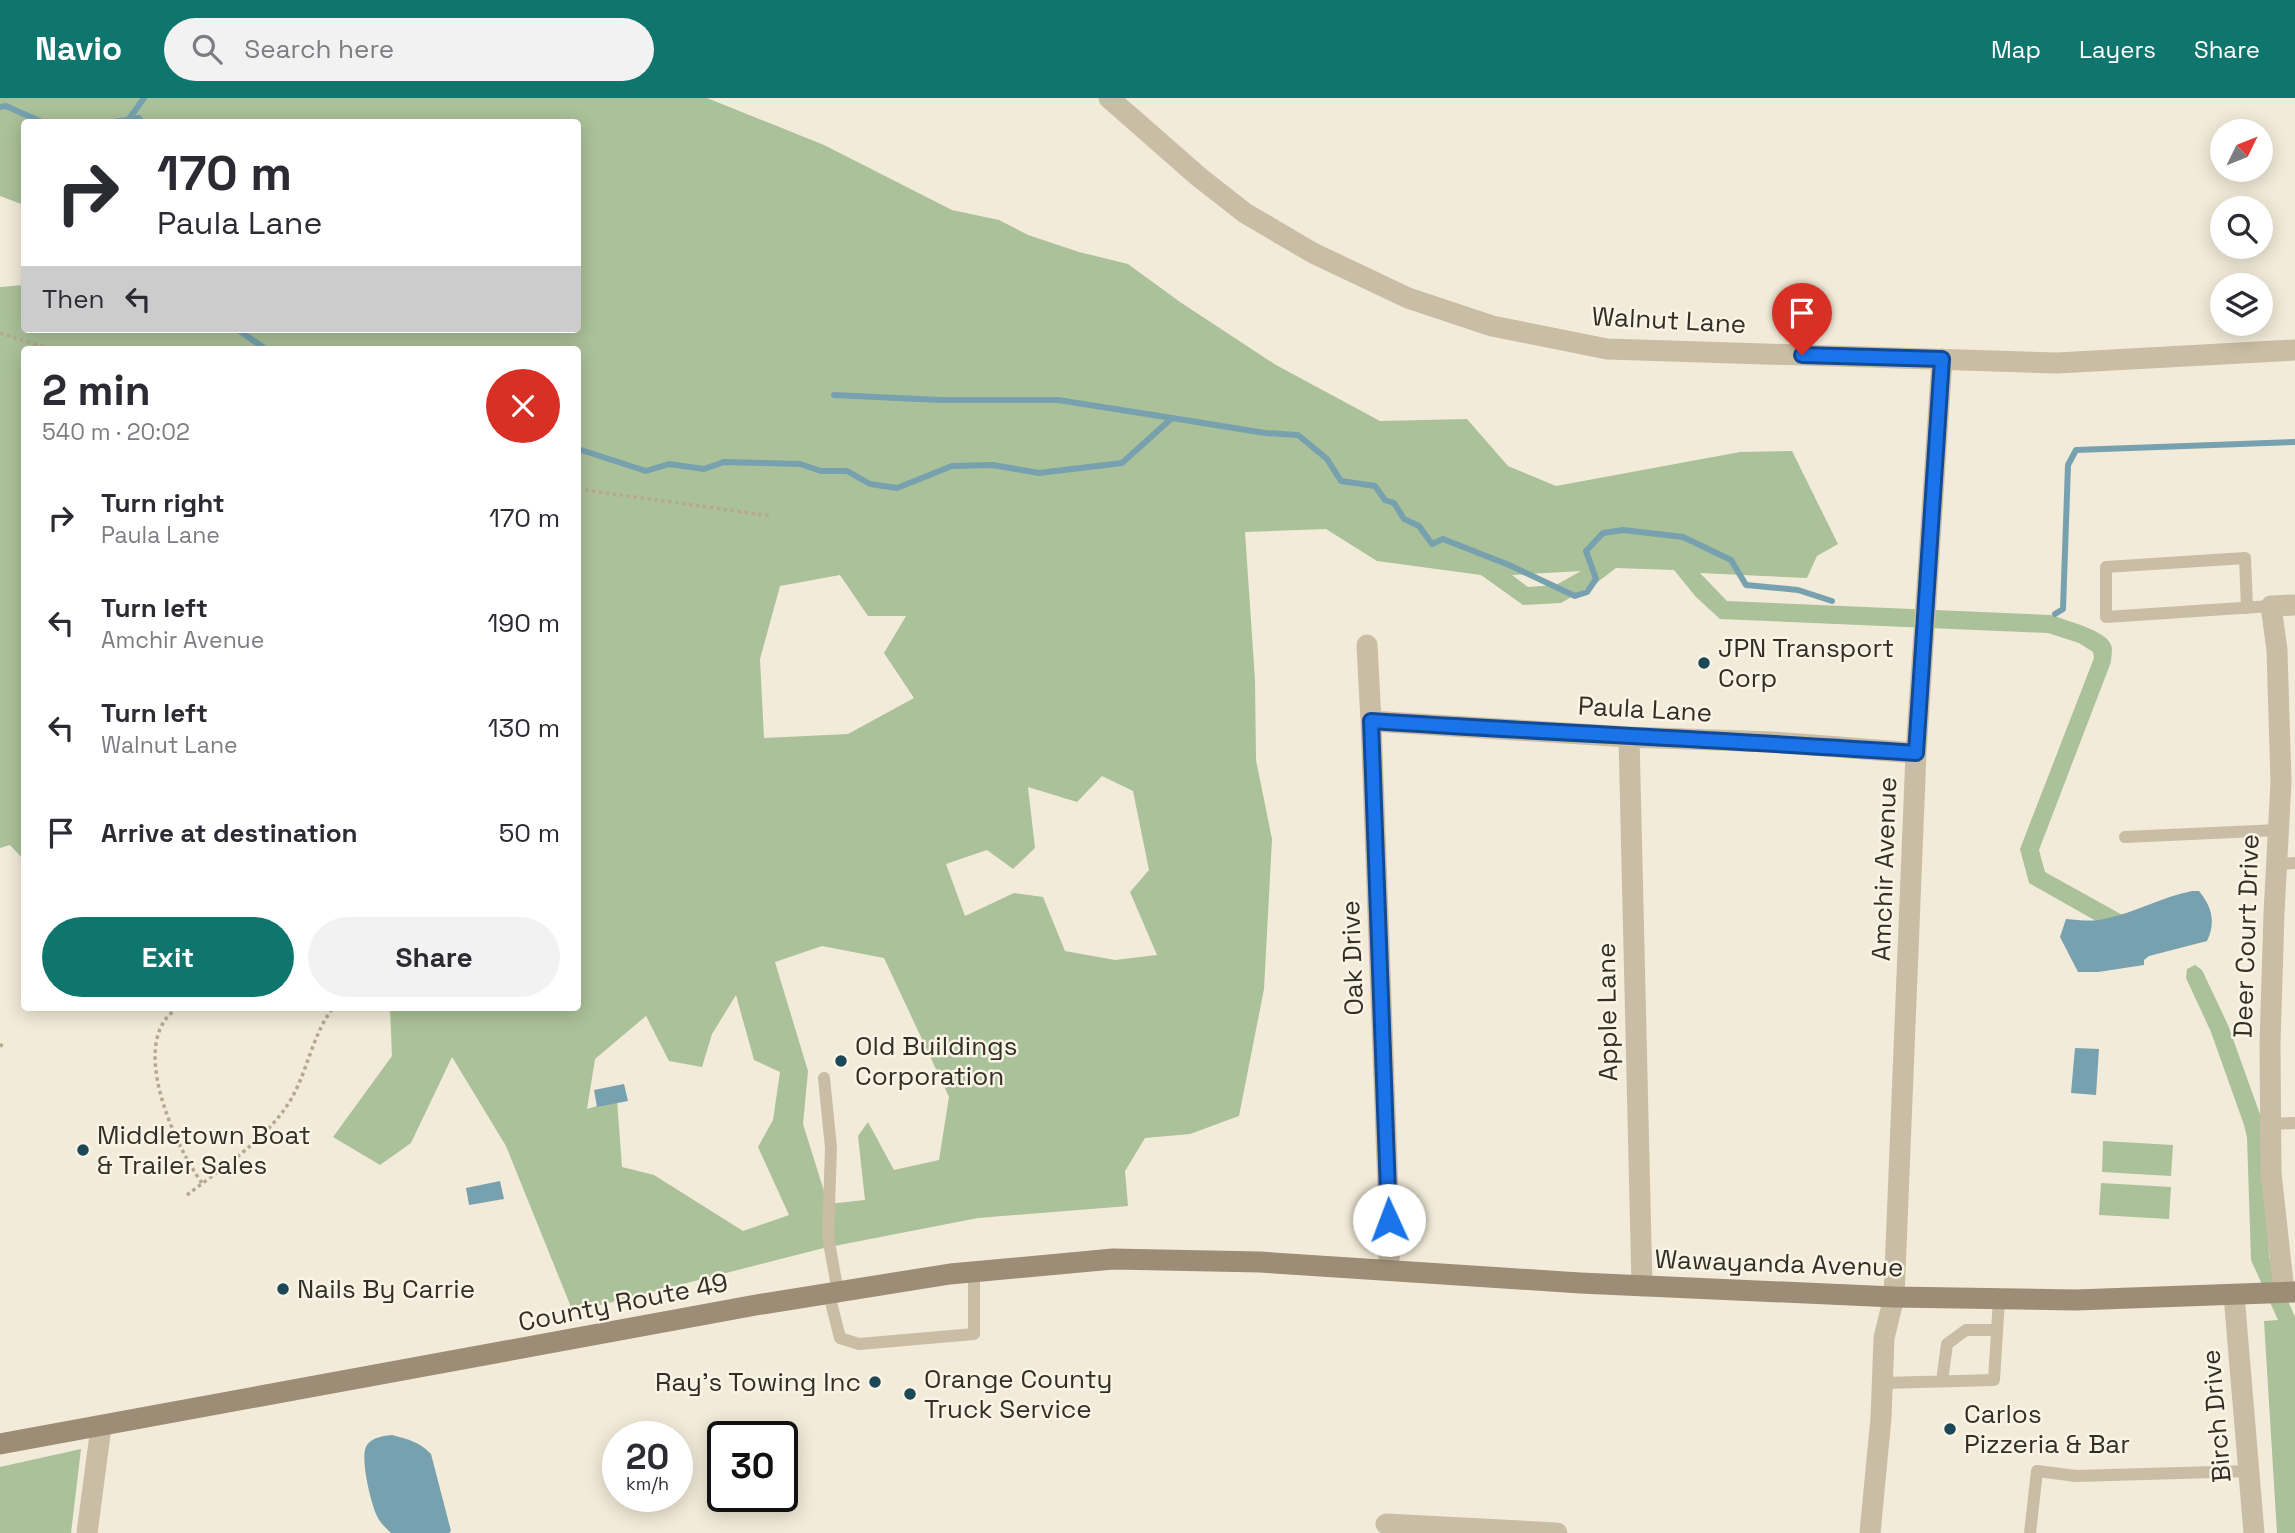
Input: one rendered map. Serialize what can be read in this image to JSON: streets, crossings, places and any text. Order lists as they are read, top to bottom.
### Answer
{
  "streets": {
    "street": [
      "Walnut Lane",
      "Paula Lane",
      "Amchir Avenue",
      "Deer Court Drive",
      "Oak Drive",
      "Apple Lane",
      "Wawayanda Avenue",
      "County Route 49",
      "Birch Drive"
    ]
  },
  "crossings": [
    ["Walnut Lane", "Amchir Avenue"],
    ["Paula Lane", "Amchir Avenue"],
    ["Paula Lane", "Oak Drive"],
    ["Paula Lane", "Apple Lane"],
    ["Amchir Avenue", "Wawayanda Avenue"],
    ["Deer Court Drive", "Wawayanda Avenue"],
    ["Oak Drive", "Wawayanda Avenue"],
    ["Apple Lane", "Wawayanda Avenue"],
    ["Wawayanda Avenue", "County Route 49"],
    ["Wawayanda Avenue", "Birch Drive"]
  ],
  "places": [
    "JPN Transport Corp",
    "Old Buildings Corporation",
    "Middletown Boat & Trailer Sales",
    "Nails By Carrie",
    "Ray's Towing Inc",
    "Orange County Truck Service",
    "Carlos Pizzeria & Bar"
  ],
  "north": "top right",
  "page": {
    "header": "Navio",
    "search": "Search here",
    "nav": ["Map", "Layers", "Share"],
    "turn": ["170 m", "Paula Lane"],
    "then": "Then",
    "heading": ["2 min", "540 m · 20:02"],
    "list": [
      {
        "name": "Turn right",
        "note": "Paula Lane",
        "value": "170 m"
      },
      {
        "name": "Turn left",
        "note": "Amchir Avenue",
        "value": "190 m"
      },
      {
        "name": "Turn left",
        "note": "Walnut Lane",
        "value": "130 m"
      },
      {
        "name": "Arrive at destination",
        "value": "50 m"
      }
    ],
    "buttons": ["Exit", "Share"],
    "speed": "20 km/h",
    "limit": "30"
  }
}
